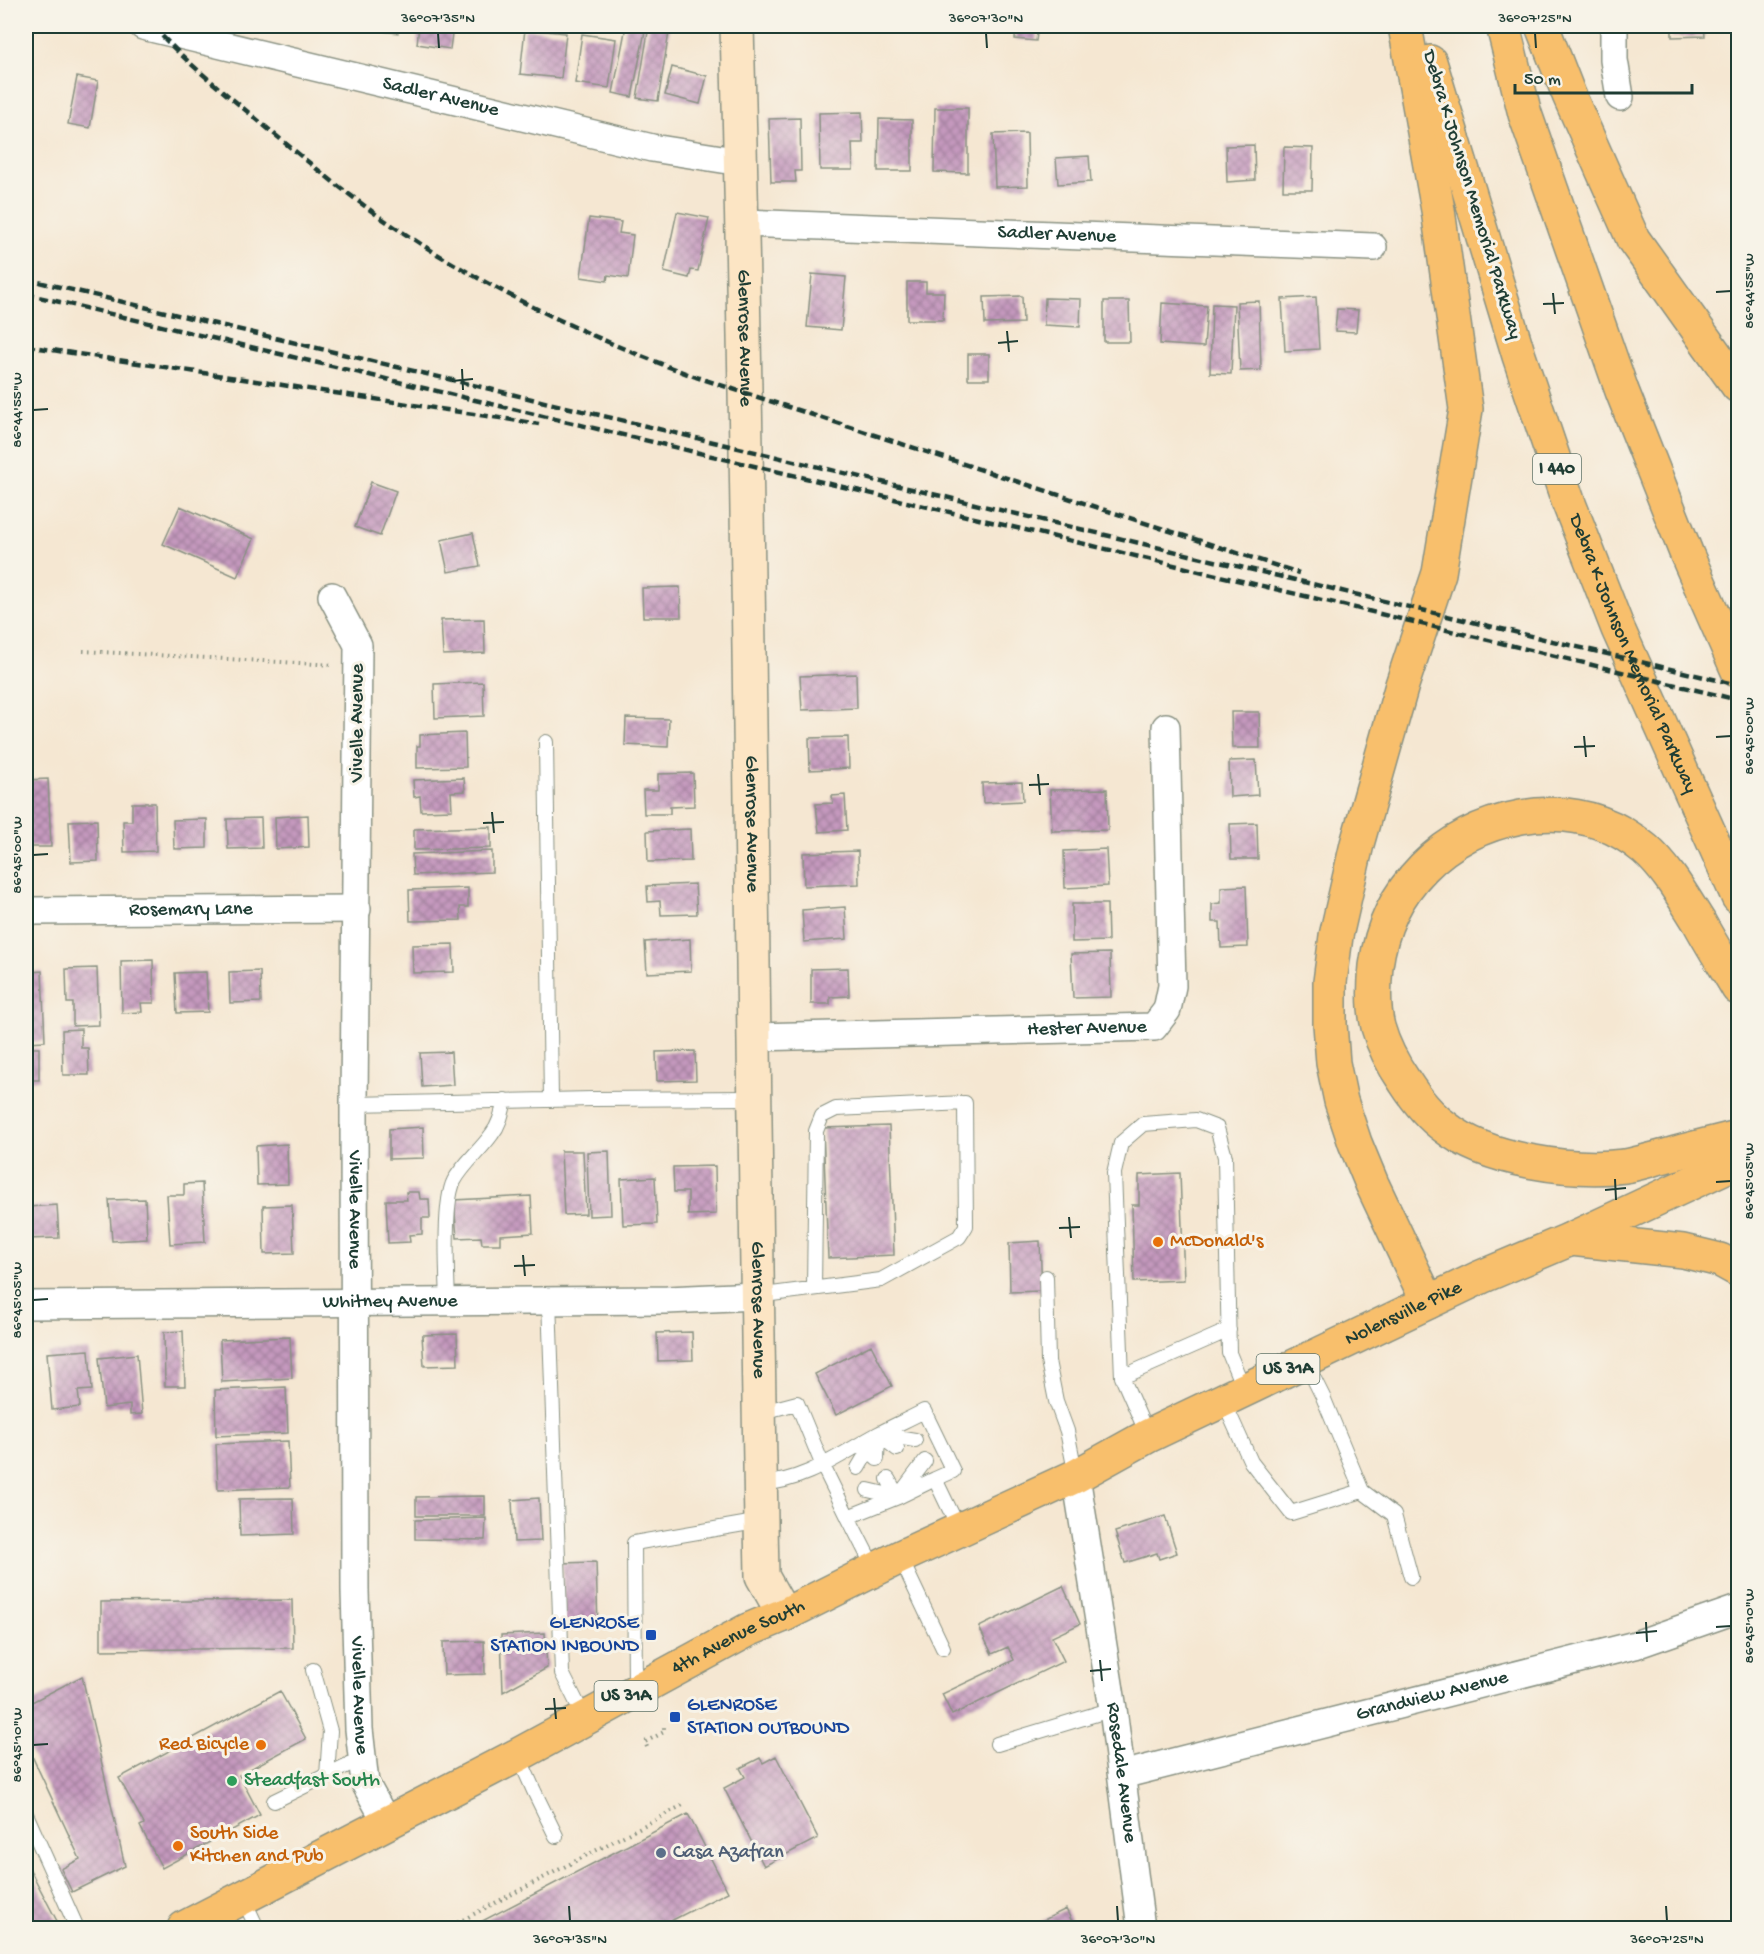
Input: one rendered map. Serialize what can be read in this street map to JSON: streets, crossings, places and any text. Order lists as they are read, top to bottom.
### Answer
{
  "streets": {
    "main road": [
      "Debra K Johnson Memorial Parkway",
      "I 440",
      "Nolensville Pike",
      "US 31A",
      "4th Avenue South"
    ],
    "street": [
      "Sadler Avenue",
      "Glenrose Avenue",
      "Vivelle Avenue",
      "Rosemary Lane",
      "Hester Avenue",
      "Whitney Avenue",
      "Grandview Avenue",
      "Rosedale Avenue"
    ]
  },
  "crossings": [
    ["Sadler Avenue", "Glenrose Avenue"],
    ["Glenrose Avenue", "Hester Avenue"],
    ["Glenrose Avenue", "Whitney Avenue"],
    ["Glenrose Avenue", "4th Avenue South"],
    ["Vivelle Avenue", "Rosemary Lane"],
    ["Vivelle Avenue", "Whitney Avenue"],
    ["Vivelle Avenue", "4th Avenue South"],
    ["Nolensville Pike", "4th Avenue South"],
    ["Nolensville Pike", "Rosedale Avenue"],
    ["4th Avenue South", "Rosedale Avenue"],
    ["Grandview Avenue", "Rosedale Avenue"]
  ],
  "places": {
    "other": [
      "McDonald's",
      "Red Bicycle",
      "Steadfast South",
      "South Side Kitchen and Pub",
      "Casa Azafran"
    ],
    "transit": ["GLENROSE STATION INBOUND", "GLENROSE STATION OUTBOUND"]
  },
  "scale_bar": "50 m",
  "coordinates": [
    "36°07'35\"N",
    "36°07'30\"N",
    "36°07'25\"N",
    "86°44'55\"W",
    "86°45'00\"W",
    "86°45'05\"W",
    "86°45'10\"W"
  ]
}
